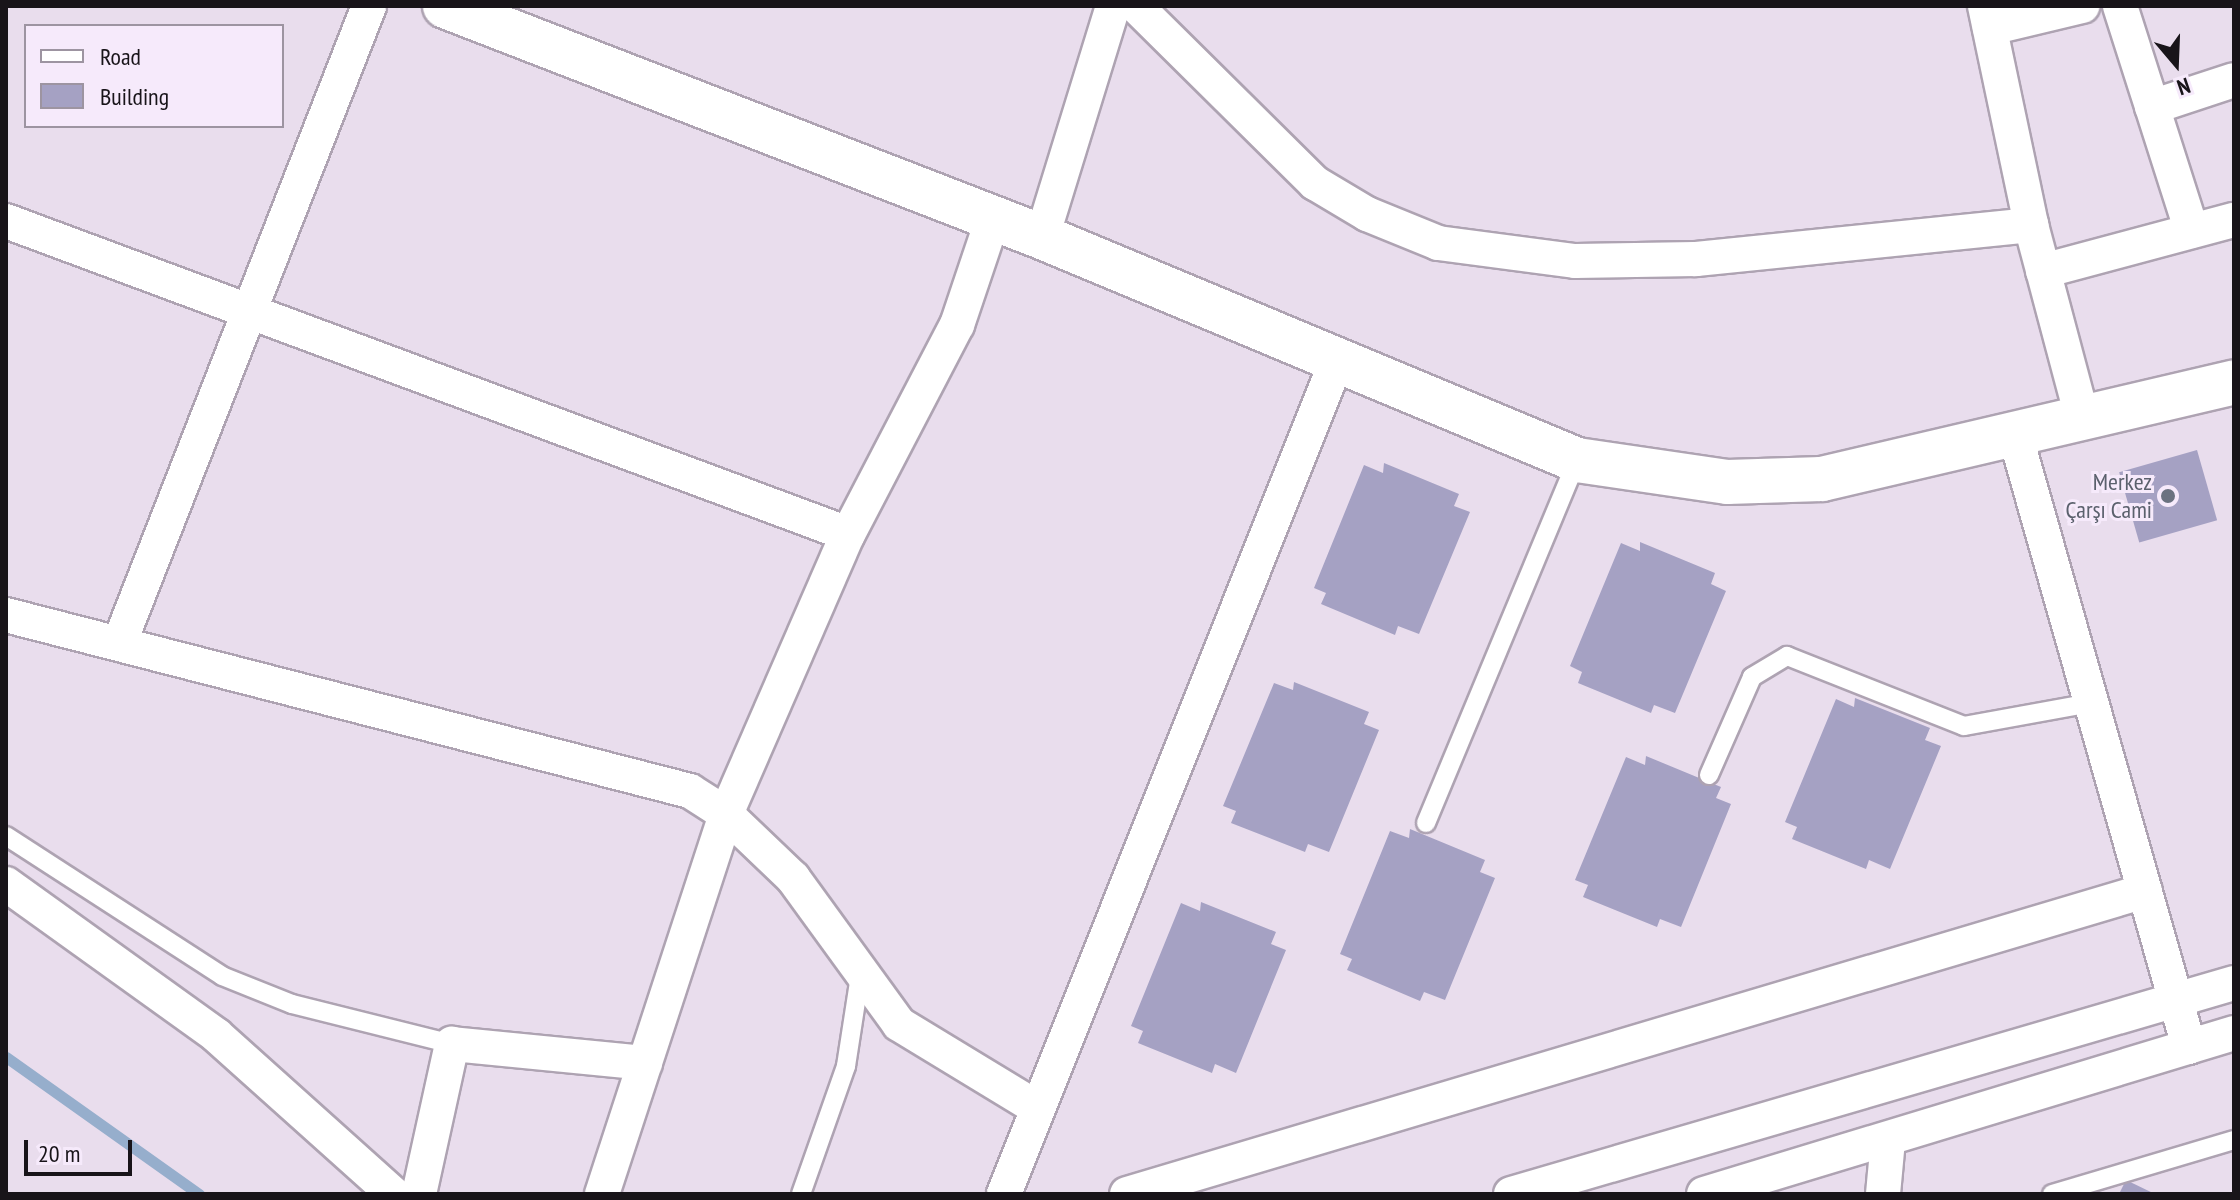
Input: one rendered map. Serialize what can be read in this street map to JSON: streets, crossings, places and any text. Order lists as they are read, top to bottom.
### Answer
{
  "places": ["Merkez Çarşı Cami"],
  "legend": ["Road", "Building"],
  "scale_bar": "20 m",
  "north": "bottom"
}
